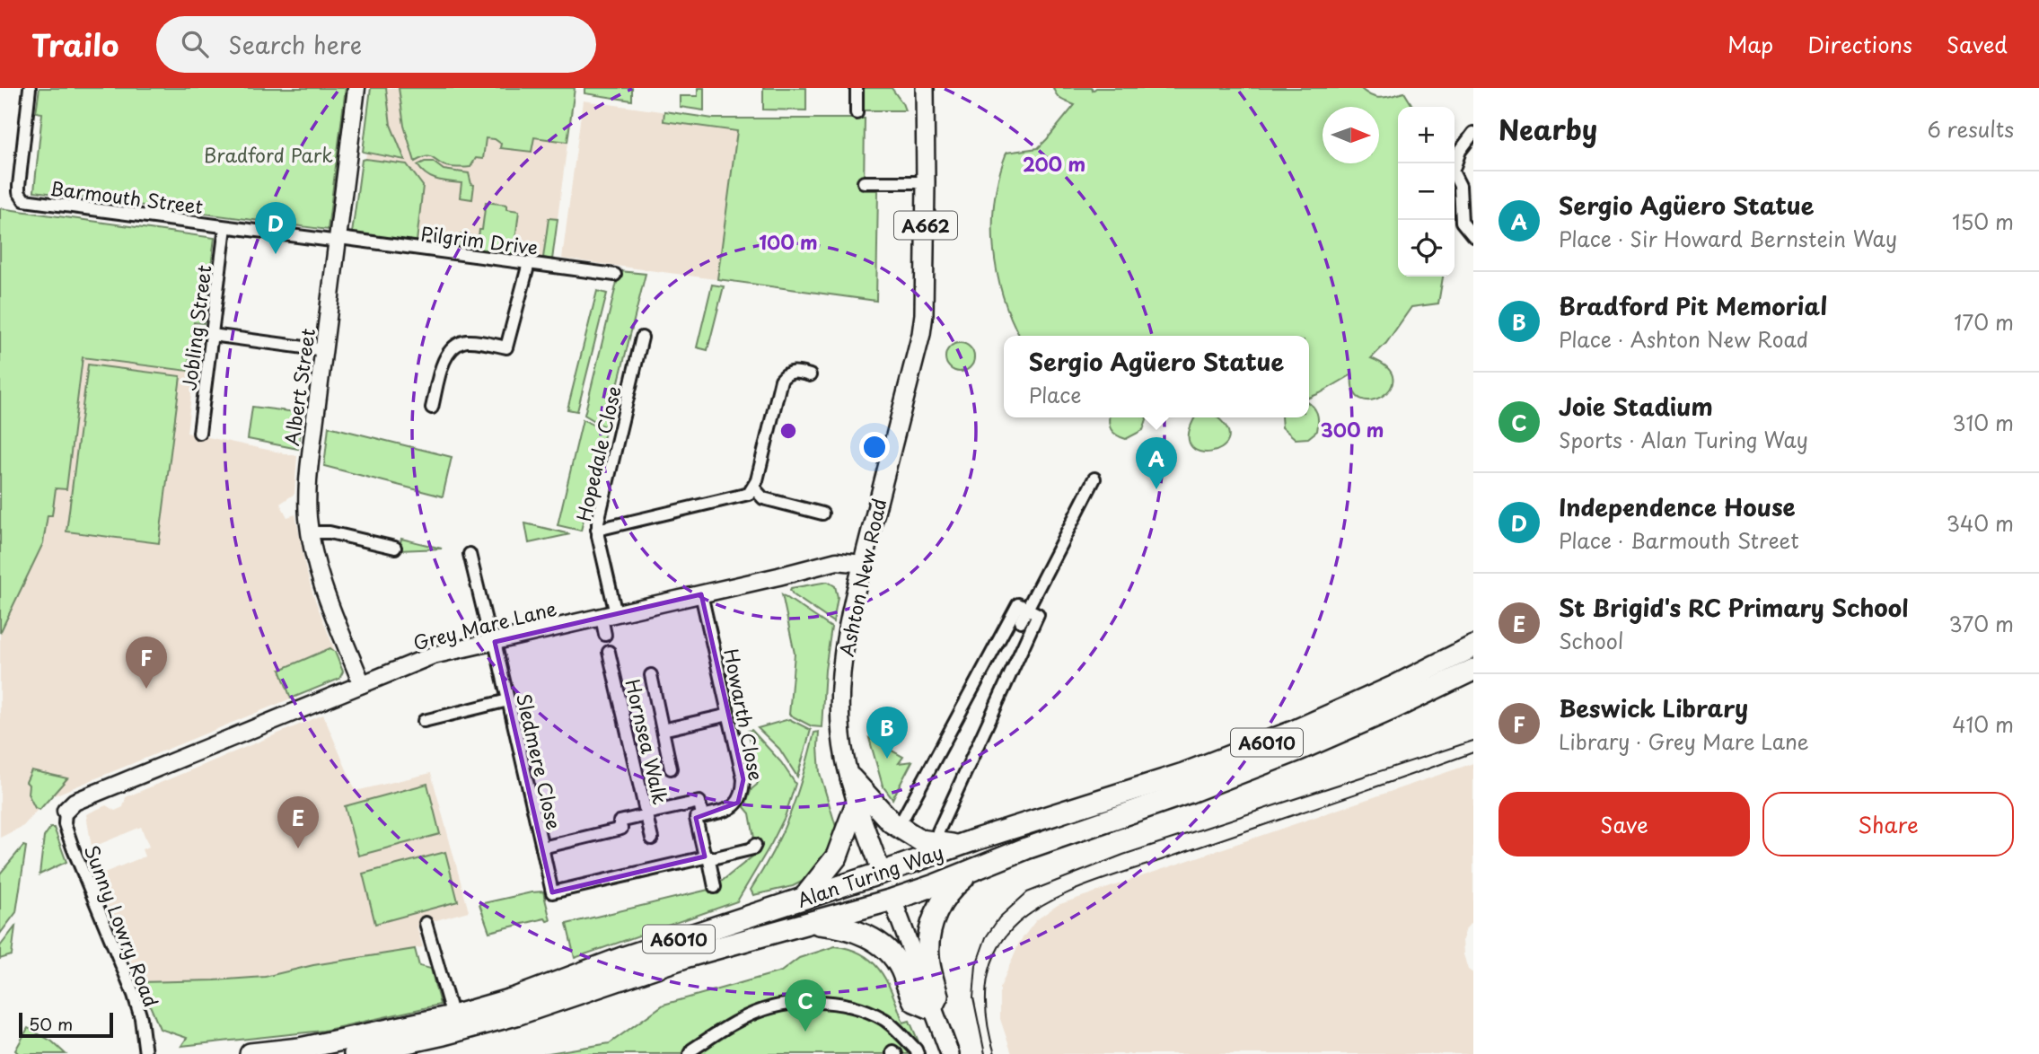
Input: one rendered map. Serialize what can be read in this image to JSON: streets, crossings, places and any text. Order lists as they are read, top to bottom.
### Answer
{
  "streets": {
    "highway": ["Ashton New Road", "A6010", "Alan Turing Way"],
    "main road": ["A662"],
    "street": [
      "Barmouth Street",
      "Pilgrim Drive",
      "Jobling Street",
      "Albert Street",
      "Hopedale Close",
      "Grey Mare Lane",
      "Howarth Close",
      "Hornsea Walk",
      "Sledmere Close",
      "Sunny Lowry Road"
    ]
  },
  "crossings": [
    ["Barmouth Street", "Pilgrim Drive"],
    ["Barmouth Street", "Jobling Street"],
    ["Barmouth Street", "Albert Street"],
    ["Pilgrim Drive", "Albert Street"],
    ["Albert Street", "Grey Mare Lane"],
    ["Hopedale Close", "Grey Mare Lane"],
    ["Ashton New Road", "Grey Mare Lane"],
    ["Ashton New Road", "Alan Turing Way"],
    ["Grey Mare Lane", "Howarth Close"],
    ["Grey Mare Lane", "Sledmere Close"],
    ["Grey Mare Lane", "Sunny Lowry Road"],
    ["Howarth Close", "Sledmere Close"],
    ["Hornsea Walk", "Sledmere Close"]
  ],
  "parks": ["Bradford Park"],
  "scale_bar": "50 m",
  "north": "right",
  "page": {
    "header": "Trailo",
    "search": "Search here",
    "nav": ["Map", "Directions", "Saved"],
    "heading": ["Nearby", "6 results"],
    "map_buttons": ["+", "−"],
    "list": [
      {
        "mark": "A",
        "name": "Sergio Agüero Statue",
        "note": "Place · Sir Howard Bernstein Way",
        "value": "150 m"
      },
      {
        "mark": "B",
        "name": "Bradford Pit Memorial",
        "note": "Place · Ashton New Road",
        "value": "170 m"
      },
      {
        "mark": "C",
        "name": "Joie Stadium",
        "note": "Sports · Alan Turing Way",
        "value": "310 m"
      },
      {
        "mark": "D",
        "name": "Independence House",
        "note": "Place · Barmouth Street",
        "value": "340 m"
      },
      {
        "mark": "E",
        "name": "St Brigid's RC Primary School",
        "note": "School",
        "value": "370 m"
      },
      {
        "mark": "F",
        "name": "Beswick Library",
        "note": "Library · Grey Mare Lane",
        "value": "410 m"
      }
    ],
    "pins": [
      "D",
      "A",
      "F",
      "B",
      "E",
      "C"
    ],
    "popup": ["Sergio Agüero Statue", "Place"],
    "buttons": ["Save", "Share"],
    "scale": "50 m"
  },
  "rings": ["200 m", "100 m", "300 m"]
}
